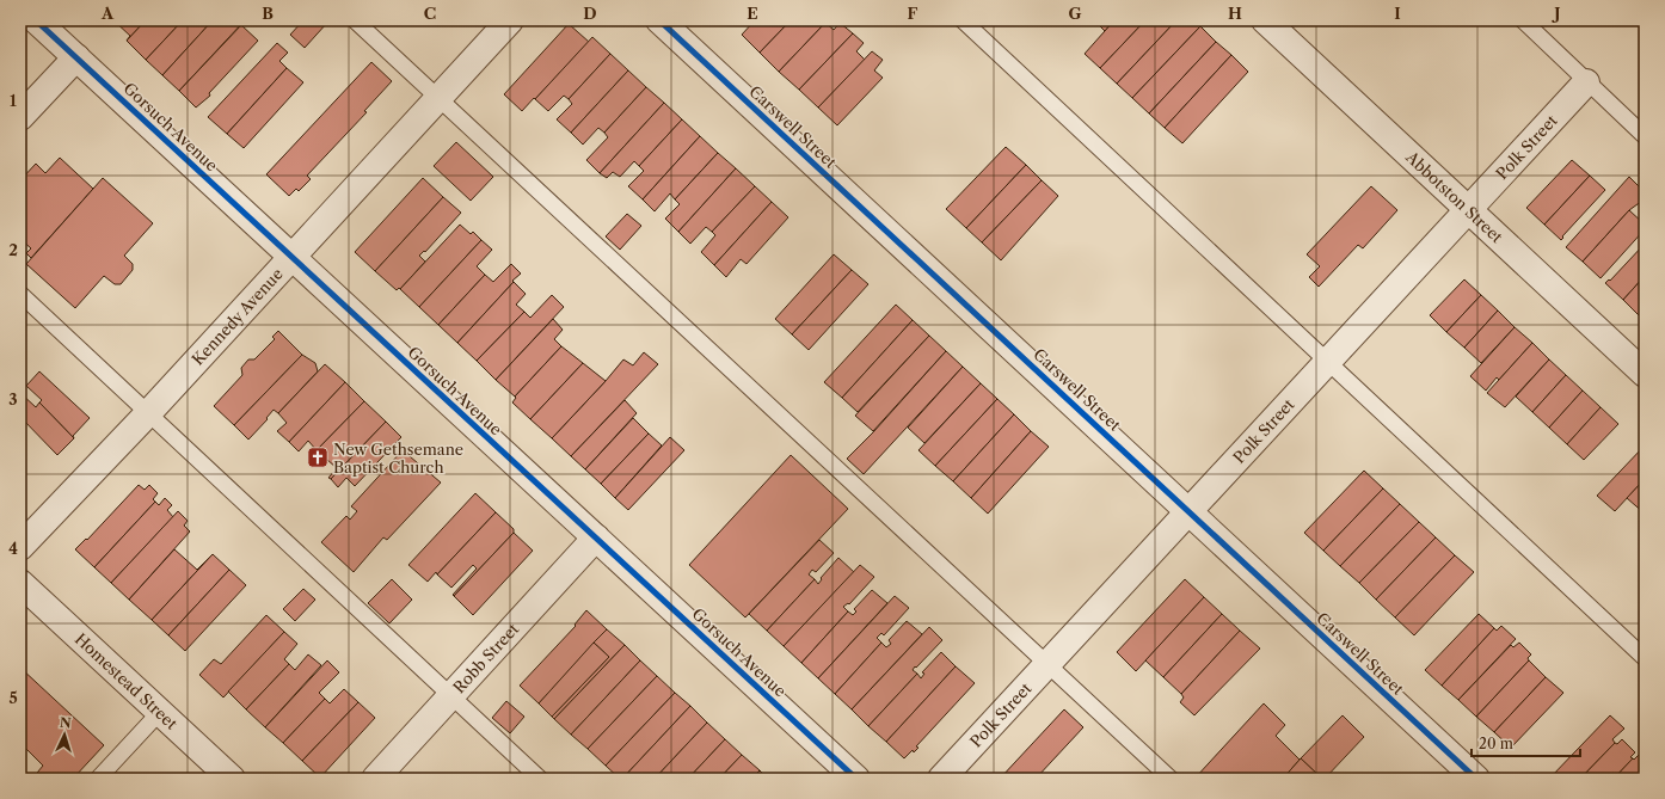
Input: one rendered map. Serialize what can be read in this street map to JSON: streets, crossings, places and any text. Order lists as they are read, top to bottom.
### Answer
{
  "streets": {
    "street": [
      "Gorsuch Avenue",
      "Carswell Street",
      "Polk Street",
      "Abbotston Street",
      "Kennedy Avenue",
      "Robb Street",
      "Homestead Street"
    ]
  },
  "crossings": [
    ["Gorsuch Avenue", "Kennedy Avenue"],
    ["Gorsuch Avenue", "Robb Street"],
    ["Carswell Street", "Polk Street"],
    ["Polk Street", "Abbotston Street"]
  ],
  "places": {
    "church": ["New Gethsemane Baptist Church"]
  },
  "scale_bar": "20 m",
  "north": "top",
  "grid": {
    "columns": [
      "A",
      "B",
      "C",
      "D",
      "E",
      "F",
      "G",
      "H",
      "I",
      "J"
    ],
    "rows": [
      "1",
      "2",
      "3",
      "4",
      "5"
    ]
  }
}
